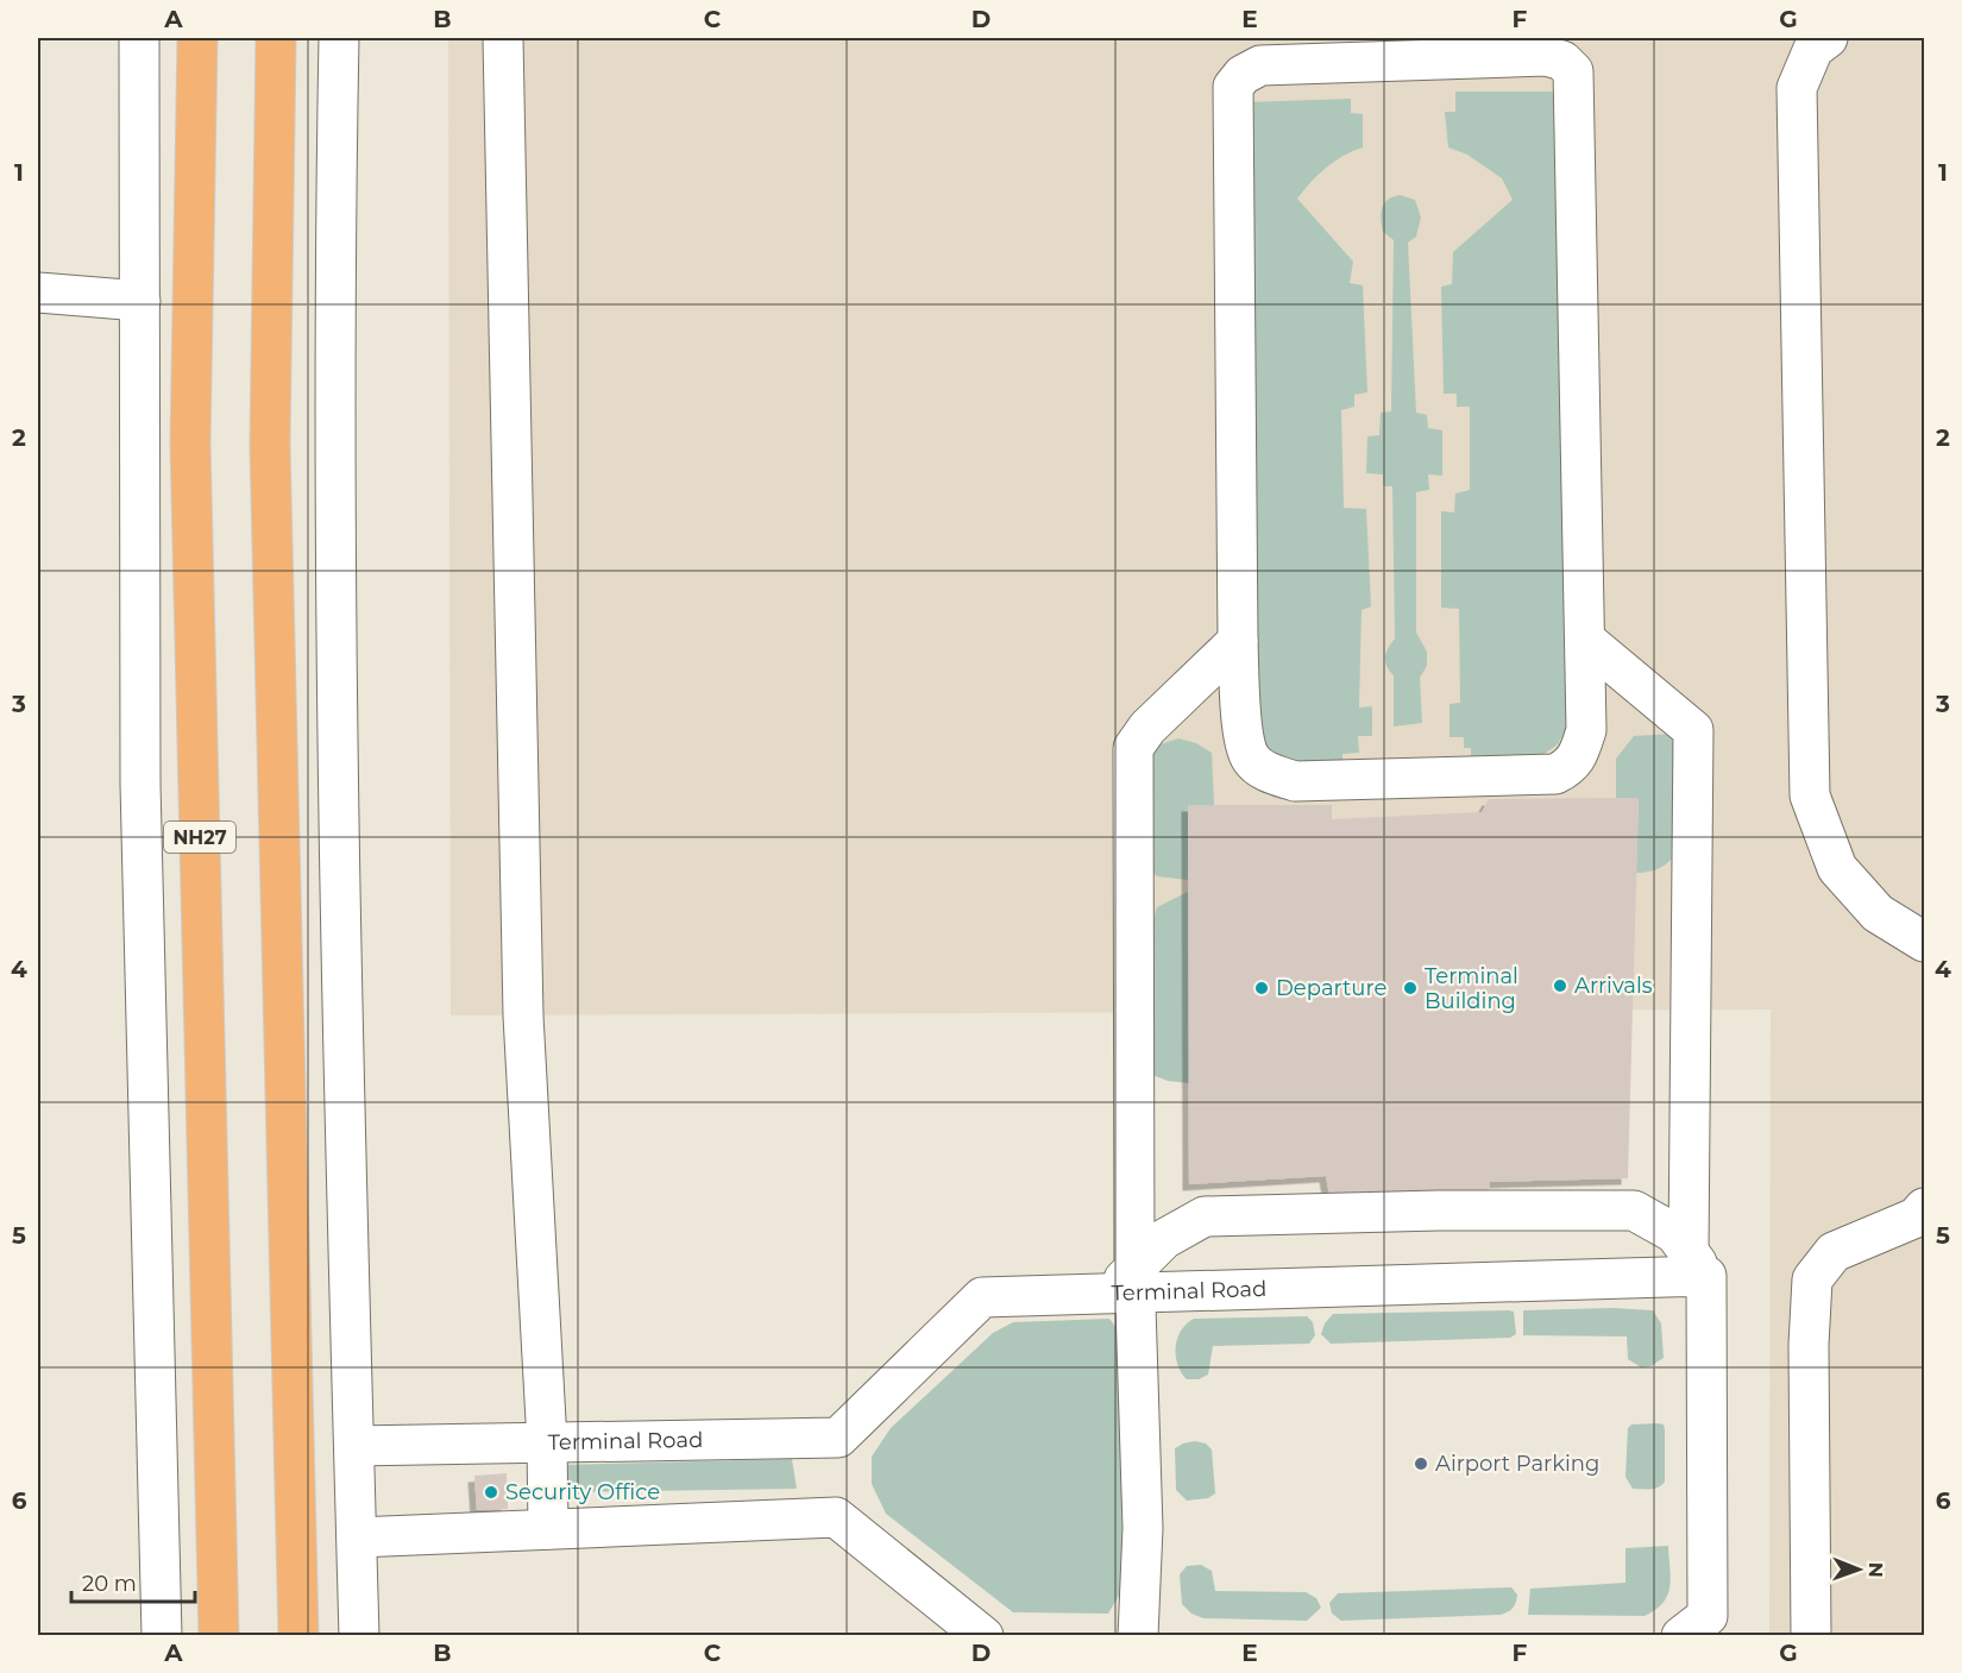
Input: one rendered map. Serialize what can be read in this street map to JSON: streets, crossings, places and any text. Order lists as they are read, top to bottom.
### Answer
{
  "streets": {
    "highway": ["NH27"],
    "street": ["Terminal Road"]
  },
  "places": [
    "Arrivals",
    "Departure",
    "Terminal Building",
    "Airport Parking",
    "Security Office"
  ],
  "scale_bar": "20 m",
  "north": "right",
  "grid": {
    "columns": [
      "A",
      "B",
      "C",
      "D",
      "E",
      "F",
      "G"
    ],
    "rows": [
      "1",
      "2",
      "3",
      "4",
      "5",
      "6"
    ]
  }
}
